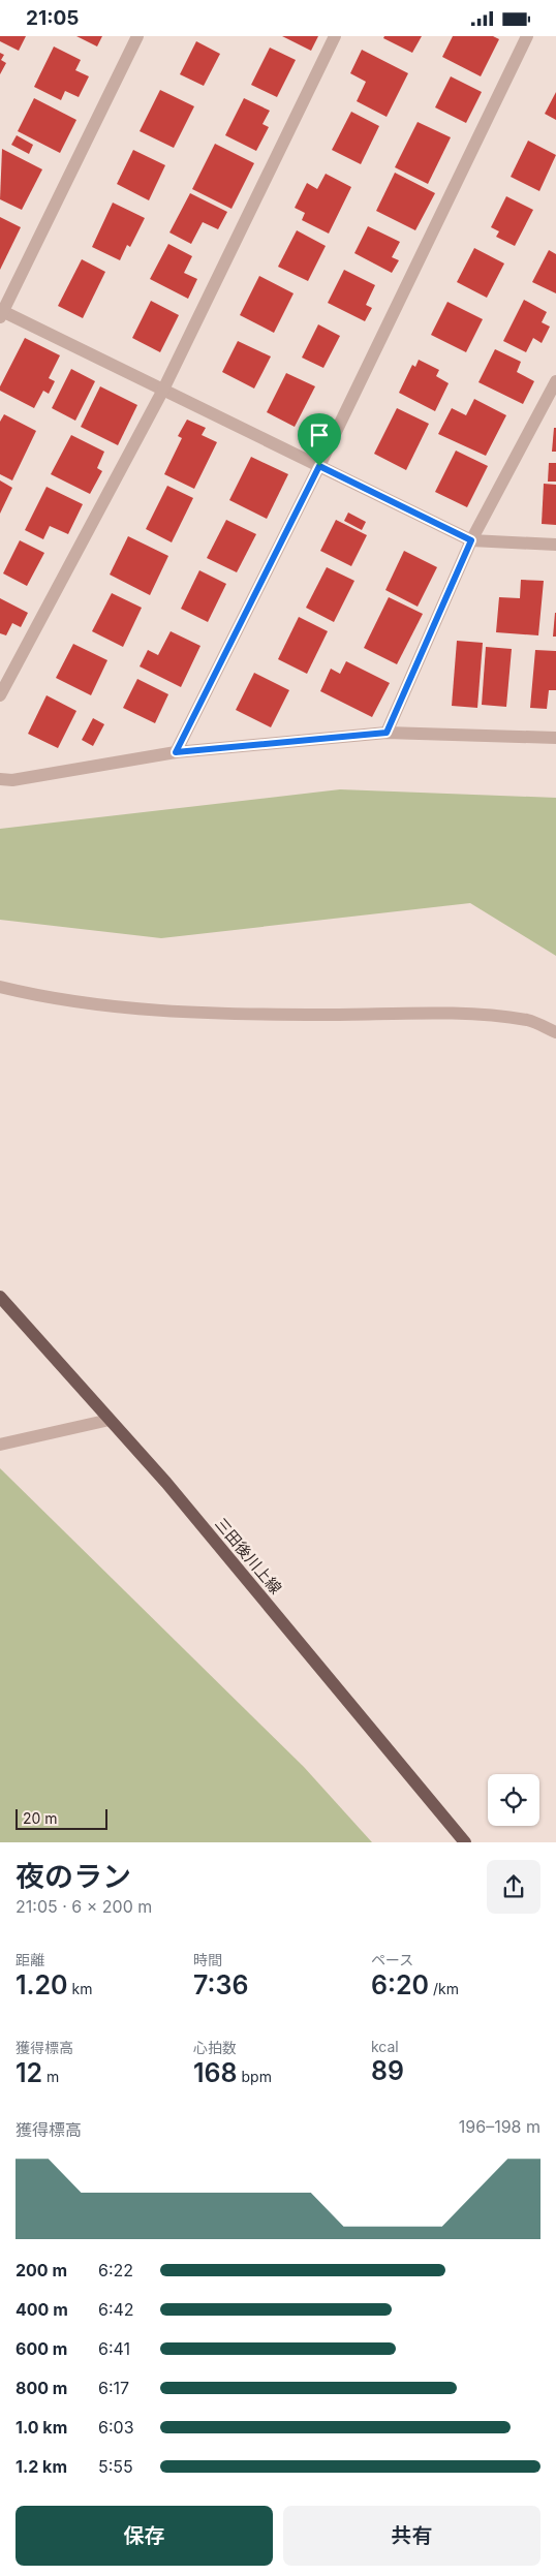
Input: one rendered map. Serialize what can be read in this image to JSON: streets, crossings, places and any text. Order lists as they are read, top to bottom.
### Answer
{
  "streets": {
    "main road": ["三田後川上線"]
  },
  "scale_bar": "20 m",
  "page": {
    "status": "21:05",
    "scale": "20 m",
    "heading": ["夜のラン", "21:05 · 6 × 200 m"],
    "stats": [
      ["距離", "1.20 km"],
      ["時間", "7:36"],
      ["ペース", "6:20 /km"],
      ["獲得標高", "12 m"],
      ["心拍数", "168 bpm"],
      ["kcal", "89"]
    ],
    "chart": ["獲得標高", "196–198 m"],
    "list": [
      {
        "name": "200 m",
        "note": "6:22"
      },
      {
        "name": "400 m",
        "note": "6:42"
      },
      {
        "name": "600 m",
        "note": "6:41"
      },
      {
        "name": "800 m",
        "note": "6:17"
      },
      {
        "name": "1.0 km",
        "note": "6:03"
      },
      {
        "name": "1.2 km",
        "note": "5:55"
      }
    ],
    "buttons": ["保存", "共有"]
  }
}
